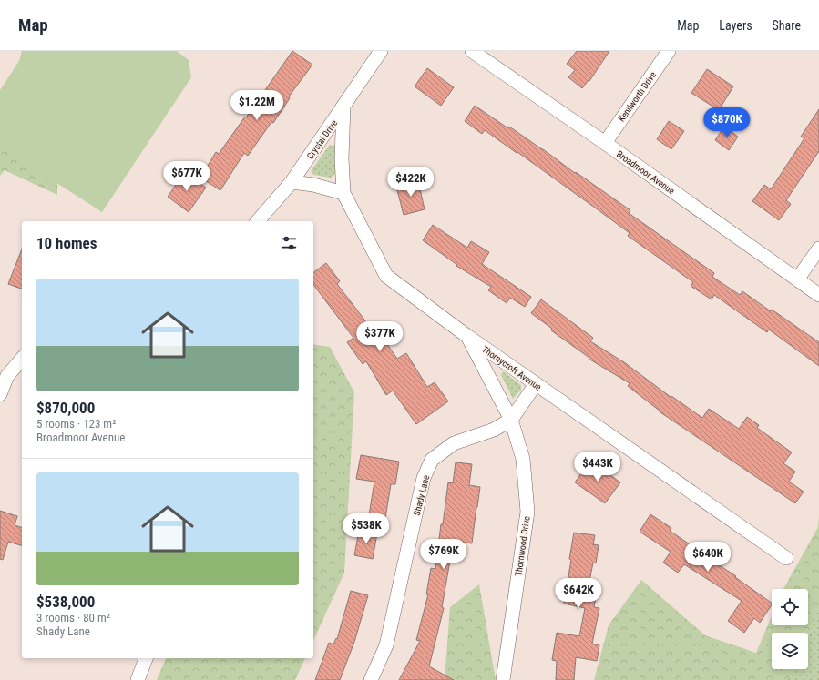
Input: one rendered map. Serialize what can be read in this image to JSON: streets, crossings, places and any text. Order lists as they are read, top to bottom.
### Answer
{
  "streets": {
    "street": [
      "Kenilworth Drive",
      "Crystal Drive",
      "Broadmoor Avenue",
      "Thornycroft Avenue",
      "Shady Lane",
      "Thornwood Drive"
    ]
  },
  "crossings": [
    ["Kenilworth Drive", "Broadmoor Avenue"],
    ["Crystal Drive", "Thornycroft Avenue"],
    ["Thornycroft Avenue", "Shady Lane"],
    ["Thornycroft Avenue", "Thornwood Drive"],
    ["Shady Lane", "Thornwood Drive"]
  ],
  "page": {
    "header": "Map",
    "nav": ["Map", "Layers", "Share"],
    "price": [
      "$1.22M",
      "$870K",
      "$677K",
      "$422K",
      "$377K",
      "$443K",
      "$538K",
      "$769K",
      "$640K",
      "$642K"
    ],
    "heading": "10 homes",
    "list": [
      {
        "name": "$870,000",
        "note": "5 rooms · 123 m² · Broadmoor Avenue"
      },
      {
        "name": "$538,000",
        "note": "3 rooms · 80 m² · Shady Lane"
      }
    ]
  }
}
